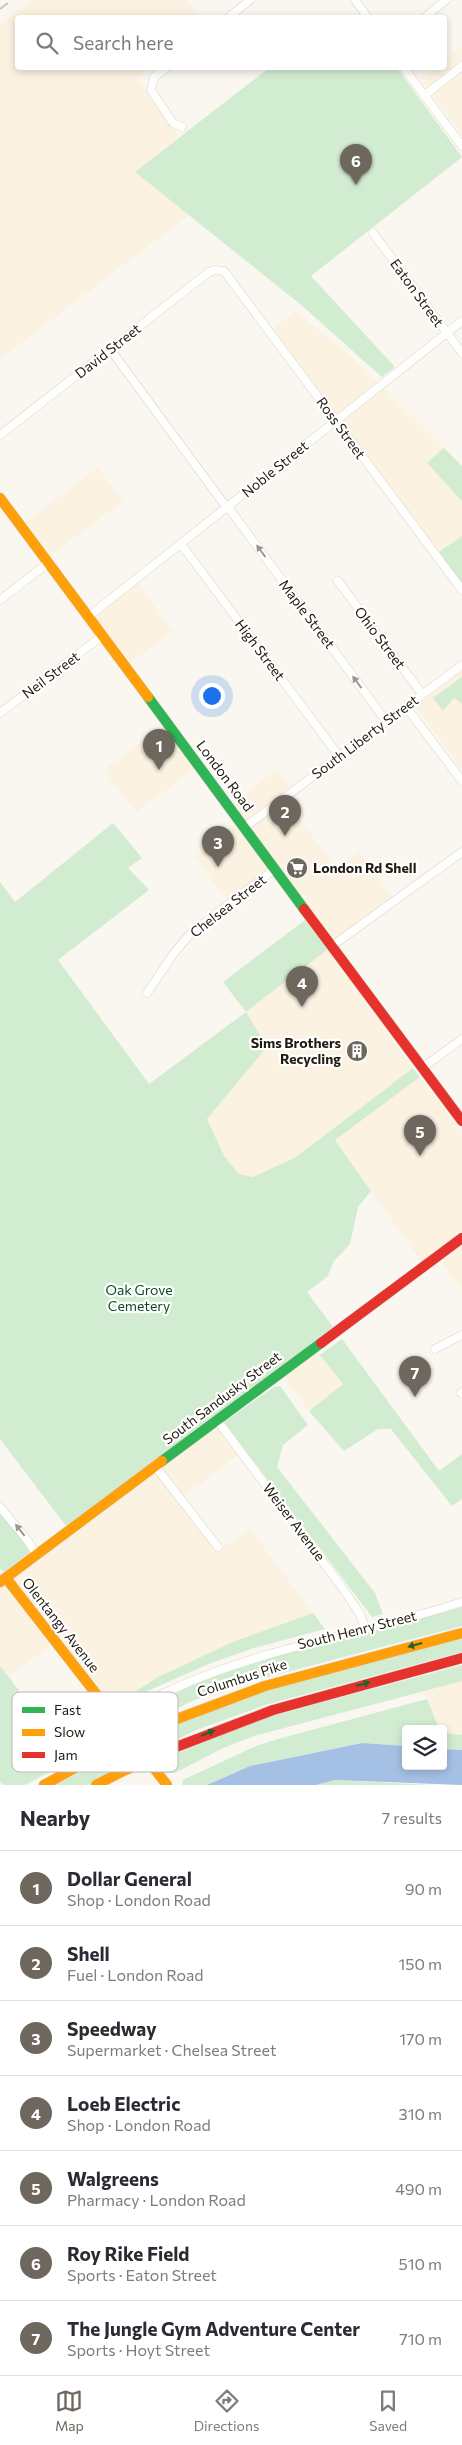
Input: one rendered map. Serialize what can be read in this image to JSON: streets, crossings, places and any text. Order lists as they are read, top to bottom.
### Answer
{
  "streets": {
    "main road": [
      "London Road",
      "South Sandusky Street",
      "Olentangy Avenue",
      "Columbus Pike"
    ],
    "street": [
      "Eaton Street",
      "David Street",
      "Ross Street",
      "Noble Street",
      "Maple Street",
      "Ohio Street",
      "High Street",
      "Neil Street",
      "South Liberty Street",
      "Chelsea Street",
      "Weiser Avenue",
      "South Henry Street"
    ]
  },
  "crossings": [
    ["Eaton Street", "Noble Street"],
    ["David Street", "Ross Street"],
    ["David Street", "Maple Street"],
    ["Ross Street", "Noble Street"],
    ["Noble Street", "Maple Street"],
    ["Noble Street", "High Street"],
    ["Noble Street", "London Road"],
    ["Maple Street", "South Liberty Street"],
    ["Ohio Street", "South Liberty Street"],
    ["High Street", "South Liberty Street"],
    ["Neil Street", "London Road"],
    ["South Liberty Street", "London Road"],
    ["London Road", "Chelsea Street"],
    ["South Sandusky Street", "Weiser Avenue"],
    ["South Sandusky Street", "Olentangy Avenue"],
    ["Weiser Avenue", "South Henry Street"]
  ],
  "one_way": ["Maple Street"],
  "parks": ["Oak Grove Cemetery"],
  "places": {
    "supermarket": ["London Rd Shell"],
    "building": ["Sims Brothers Recycling"]
  },
  "legend": ["Fast", "Slow", "Jam"],
  "page": {
    "search": "Search here",
    "pins": [
      "6",
      "1",
      "2",
      "3",
      "4",
      "5",
      "7"
    ],
    "heading": ["Nearby", "7 results"],
    "list": [
      {
        "mark": "1",
        "name": "Dollar General",
        "note": "Shop · London Road",
        "value": "90 m"
      },
      {
        "mark": "2",
        "name": "Shell",
        "note": "Fuel · London Road",
        "value": "150 m"
      },
      {
        "mark": "3",
        "name": "Speedway",
        "note": "Supermarket · Chelsea Street",
        "value": "170 m"
      },
      {
        "mark": "4",
        "name": "Loeb Electric",
        "note": "Shop · London Road",
        "value": "310 m"
      },
      {
        "mark": "5",
        "name": "Walgreens",
        "note": "Pharmacy · London Road",
        "value": "490 m"
      },
      {
        "mark": "6",
        "name": "Roy Rike Field",
        "note": "Sports · Eaton Street",
        "value": "510 m"
      },
      {
        "mark": "7",
        "name": "The Jungle Gym Adventure Center",
        "note": "Sports · Hoyt Street",
        "value": "710 m"
      }
    ],
    "nav": ["Map", "Directions", "Saved"]
  }
}
